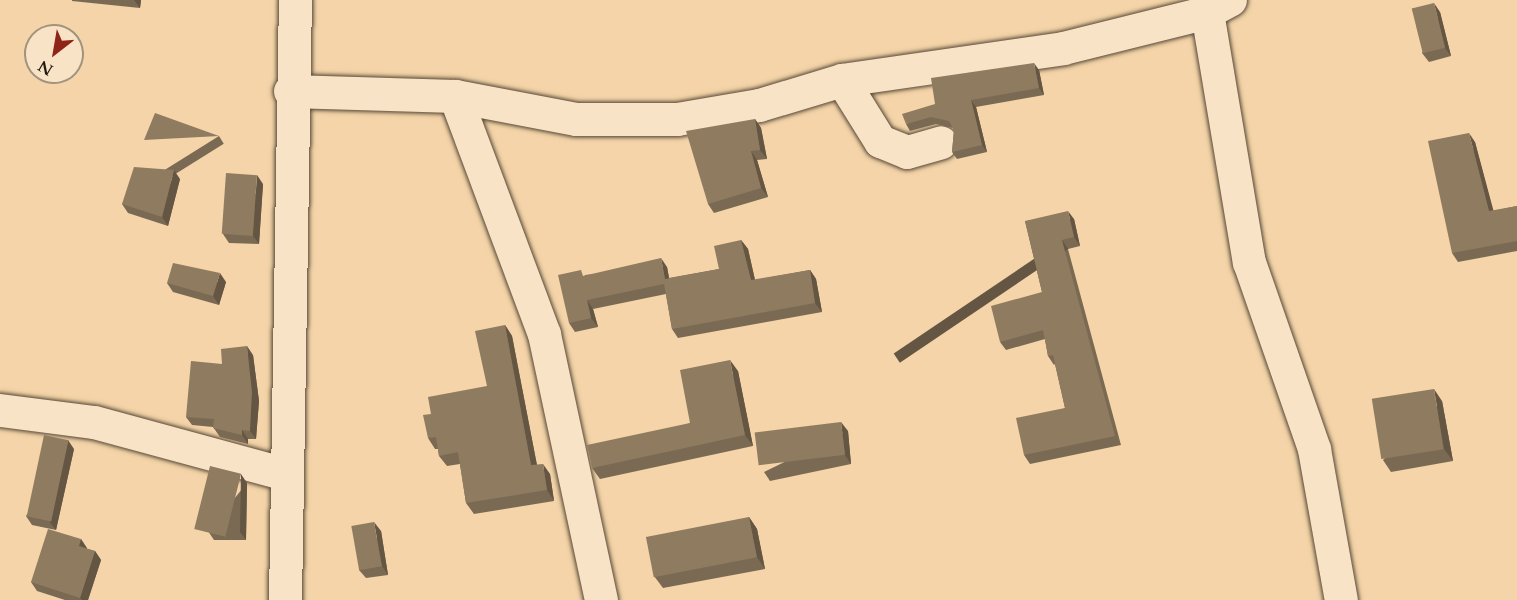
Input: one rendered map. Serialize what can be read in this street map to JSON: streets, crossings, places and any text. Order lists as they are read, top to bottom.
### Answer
{
  "north": "bottom left"
}
